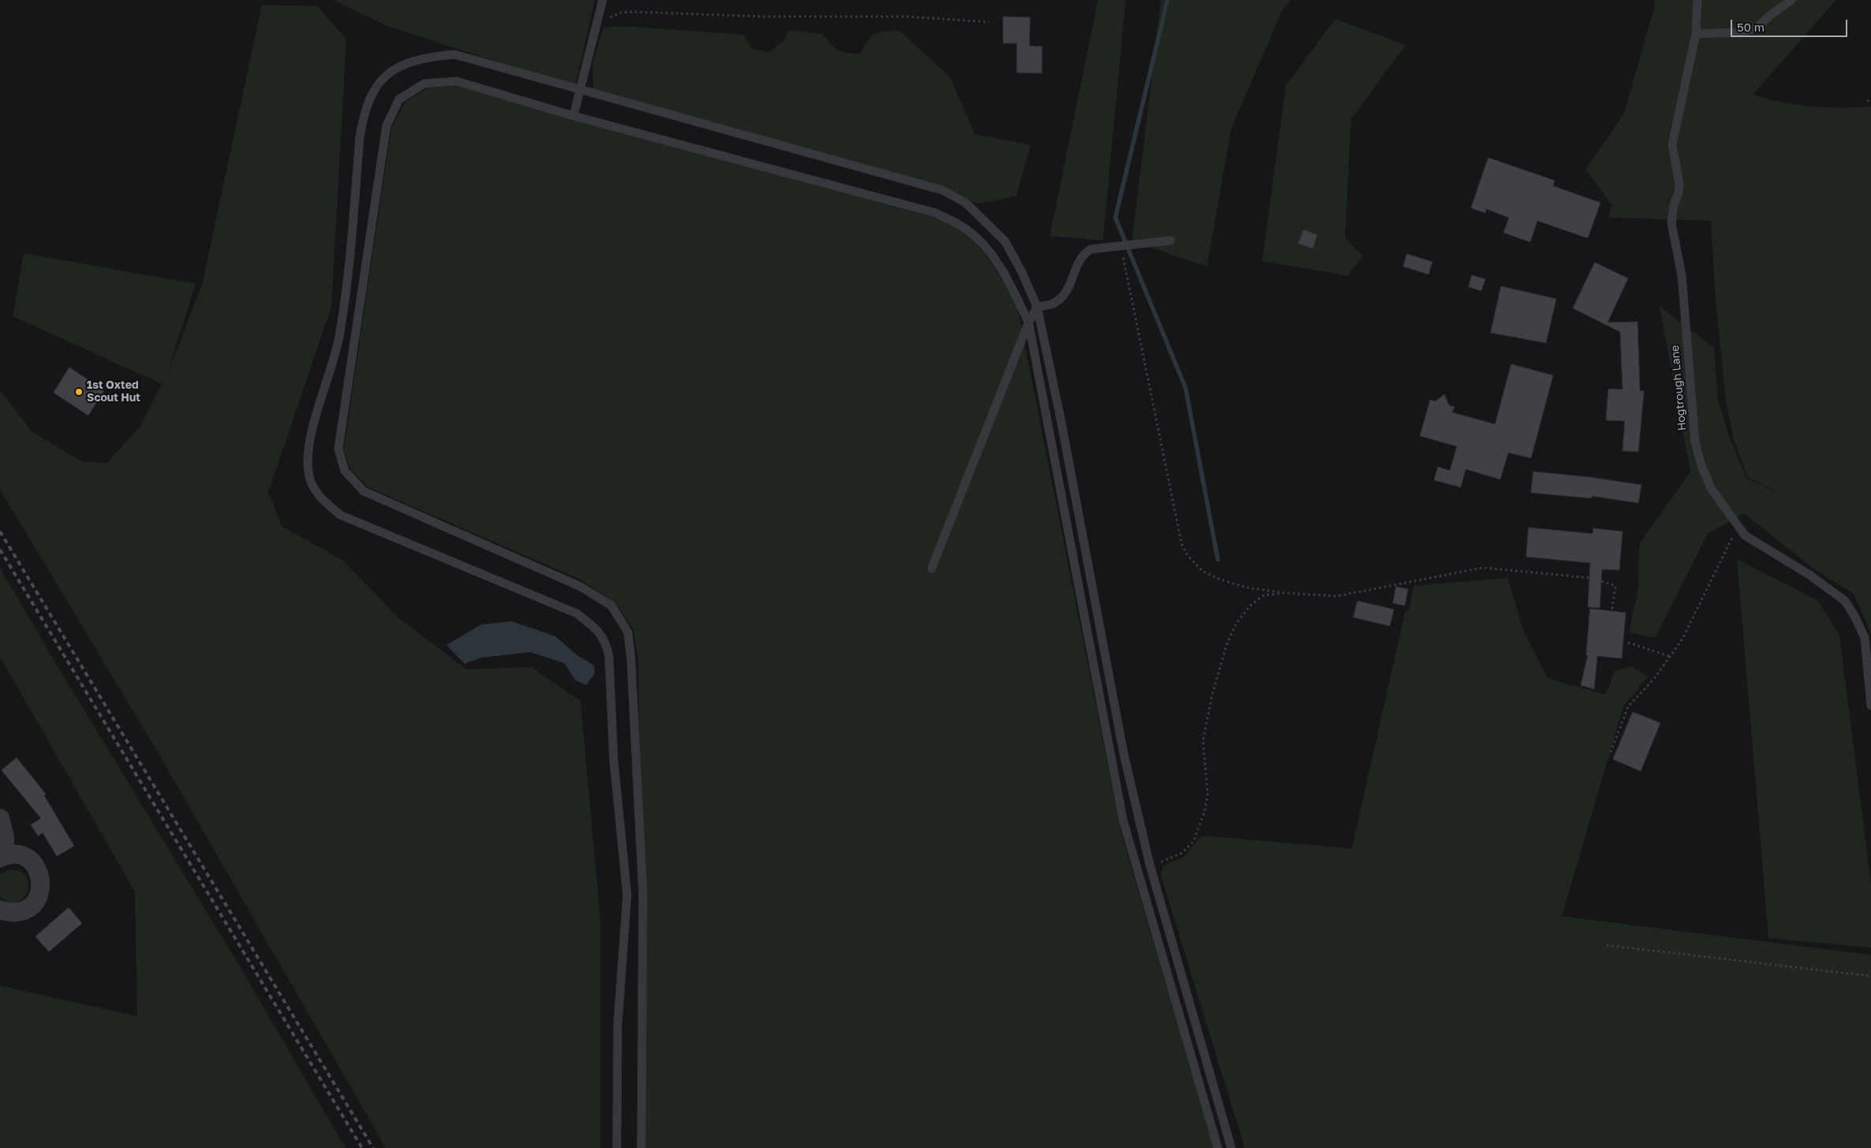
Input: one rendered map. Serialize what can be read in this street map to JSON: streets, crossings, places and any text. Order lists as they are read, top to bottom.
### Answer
{
  "streets": {
    "lane": ["Hogtrough Lane"]
  },
  "places": ["1st Oxted Scout Hut"],
  "scale_bar": "50 m"
}
